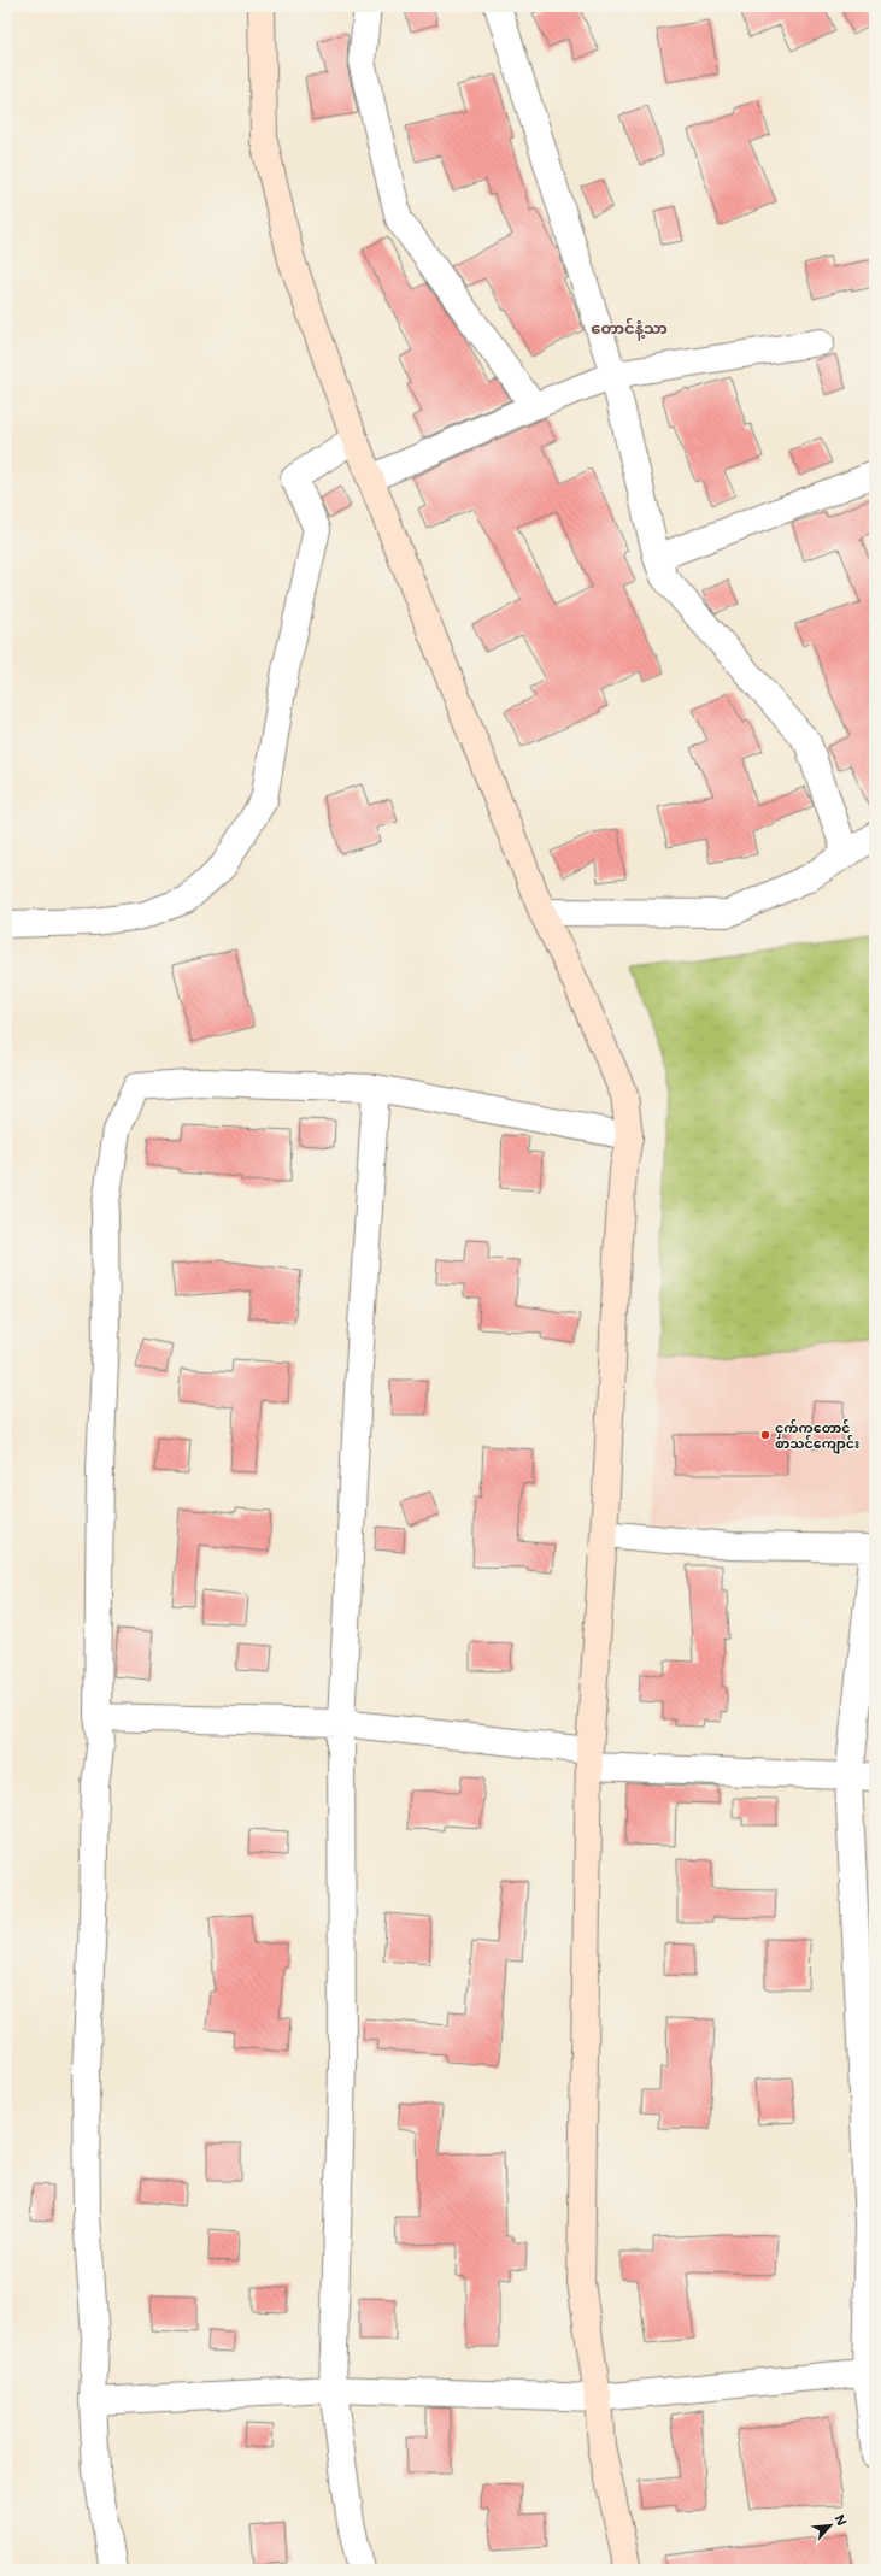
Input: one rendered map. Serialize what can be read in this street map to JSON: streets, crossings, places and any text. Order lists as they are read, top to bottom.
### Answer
{
  "districts": ["တောင်နံ့သာ"],
  "places": ["ငှက်ကတောင် စာသင်ကျောင်း"],
  "north": "top right"
}
